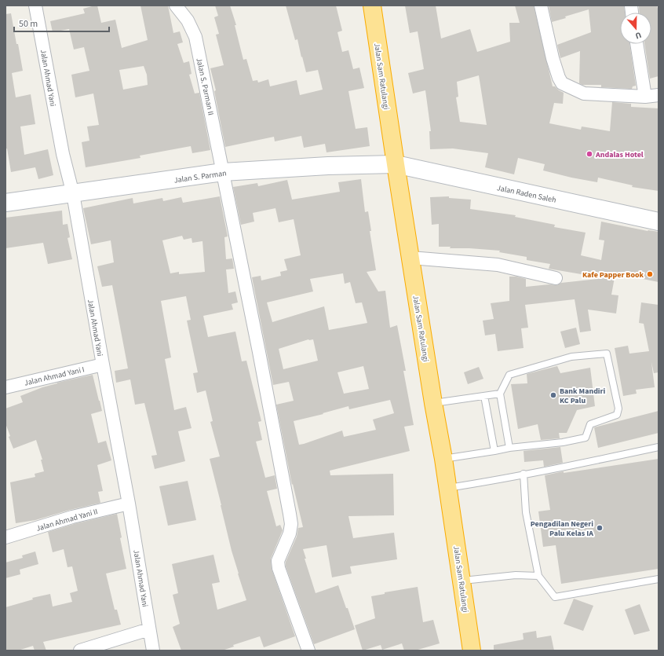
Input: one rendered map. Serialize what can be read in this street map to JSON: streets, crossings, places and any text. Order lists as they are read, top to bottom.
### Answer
{
  "streets": {
    "highway": ["Jalan Sam Ratulangi"],
    "street": [
      "Jalan Ahmad Yani",
      "Jalan S. Parman II",
      "Jalan S. Parman",
      "Jalan Raden Saleh",
      "Jalan Ahmad Yani I",
      "Jalan Ahmad Yani II"
    ]
  },
  "crossings": [
    ["Jalan Sam Ratulangi", "Jalan S. Parman"],
    ["Jalan Sam Ratulangi", "Jalan Raden Saleh"],
    ["Jalan Ahmad Yani", "Jalan S. Parman"],
    ["Jalan Ahmad Yani", "Jalan Ahmad Yani I"],
    ["Jalan Ahmad Yani", "Jalan Ahmad Yani II"],
    ["Jalan S. Parman II", "Jalan S. Parman"],
    ["Jalan S. Parman", "Jalan Raden Saleh"]
  ],
  "places": [
    "Andalas Hotel",
    "Kafe Papper Book",
    "Bank Mandiri KC Palu",
    "Pengadilan Negeri Palu Kelas IA"
  ],
  "scale_bar": "50 m",
  "north": "bottom"
}
